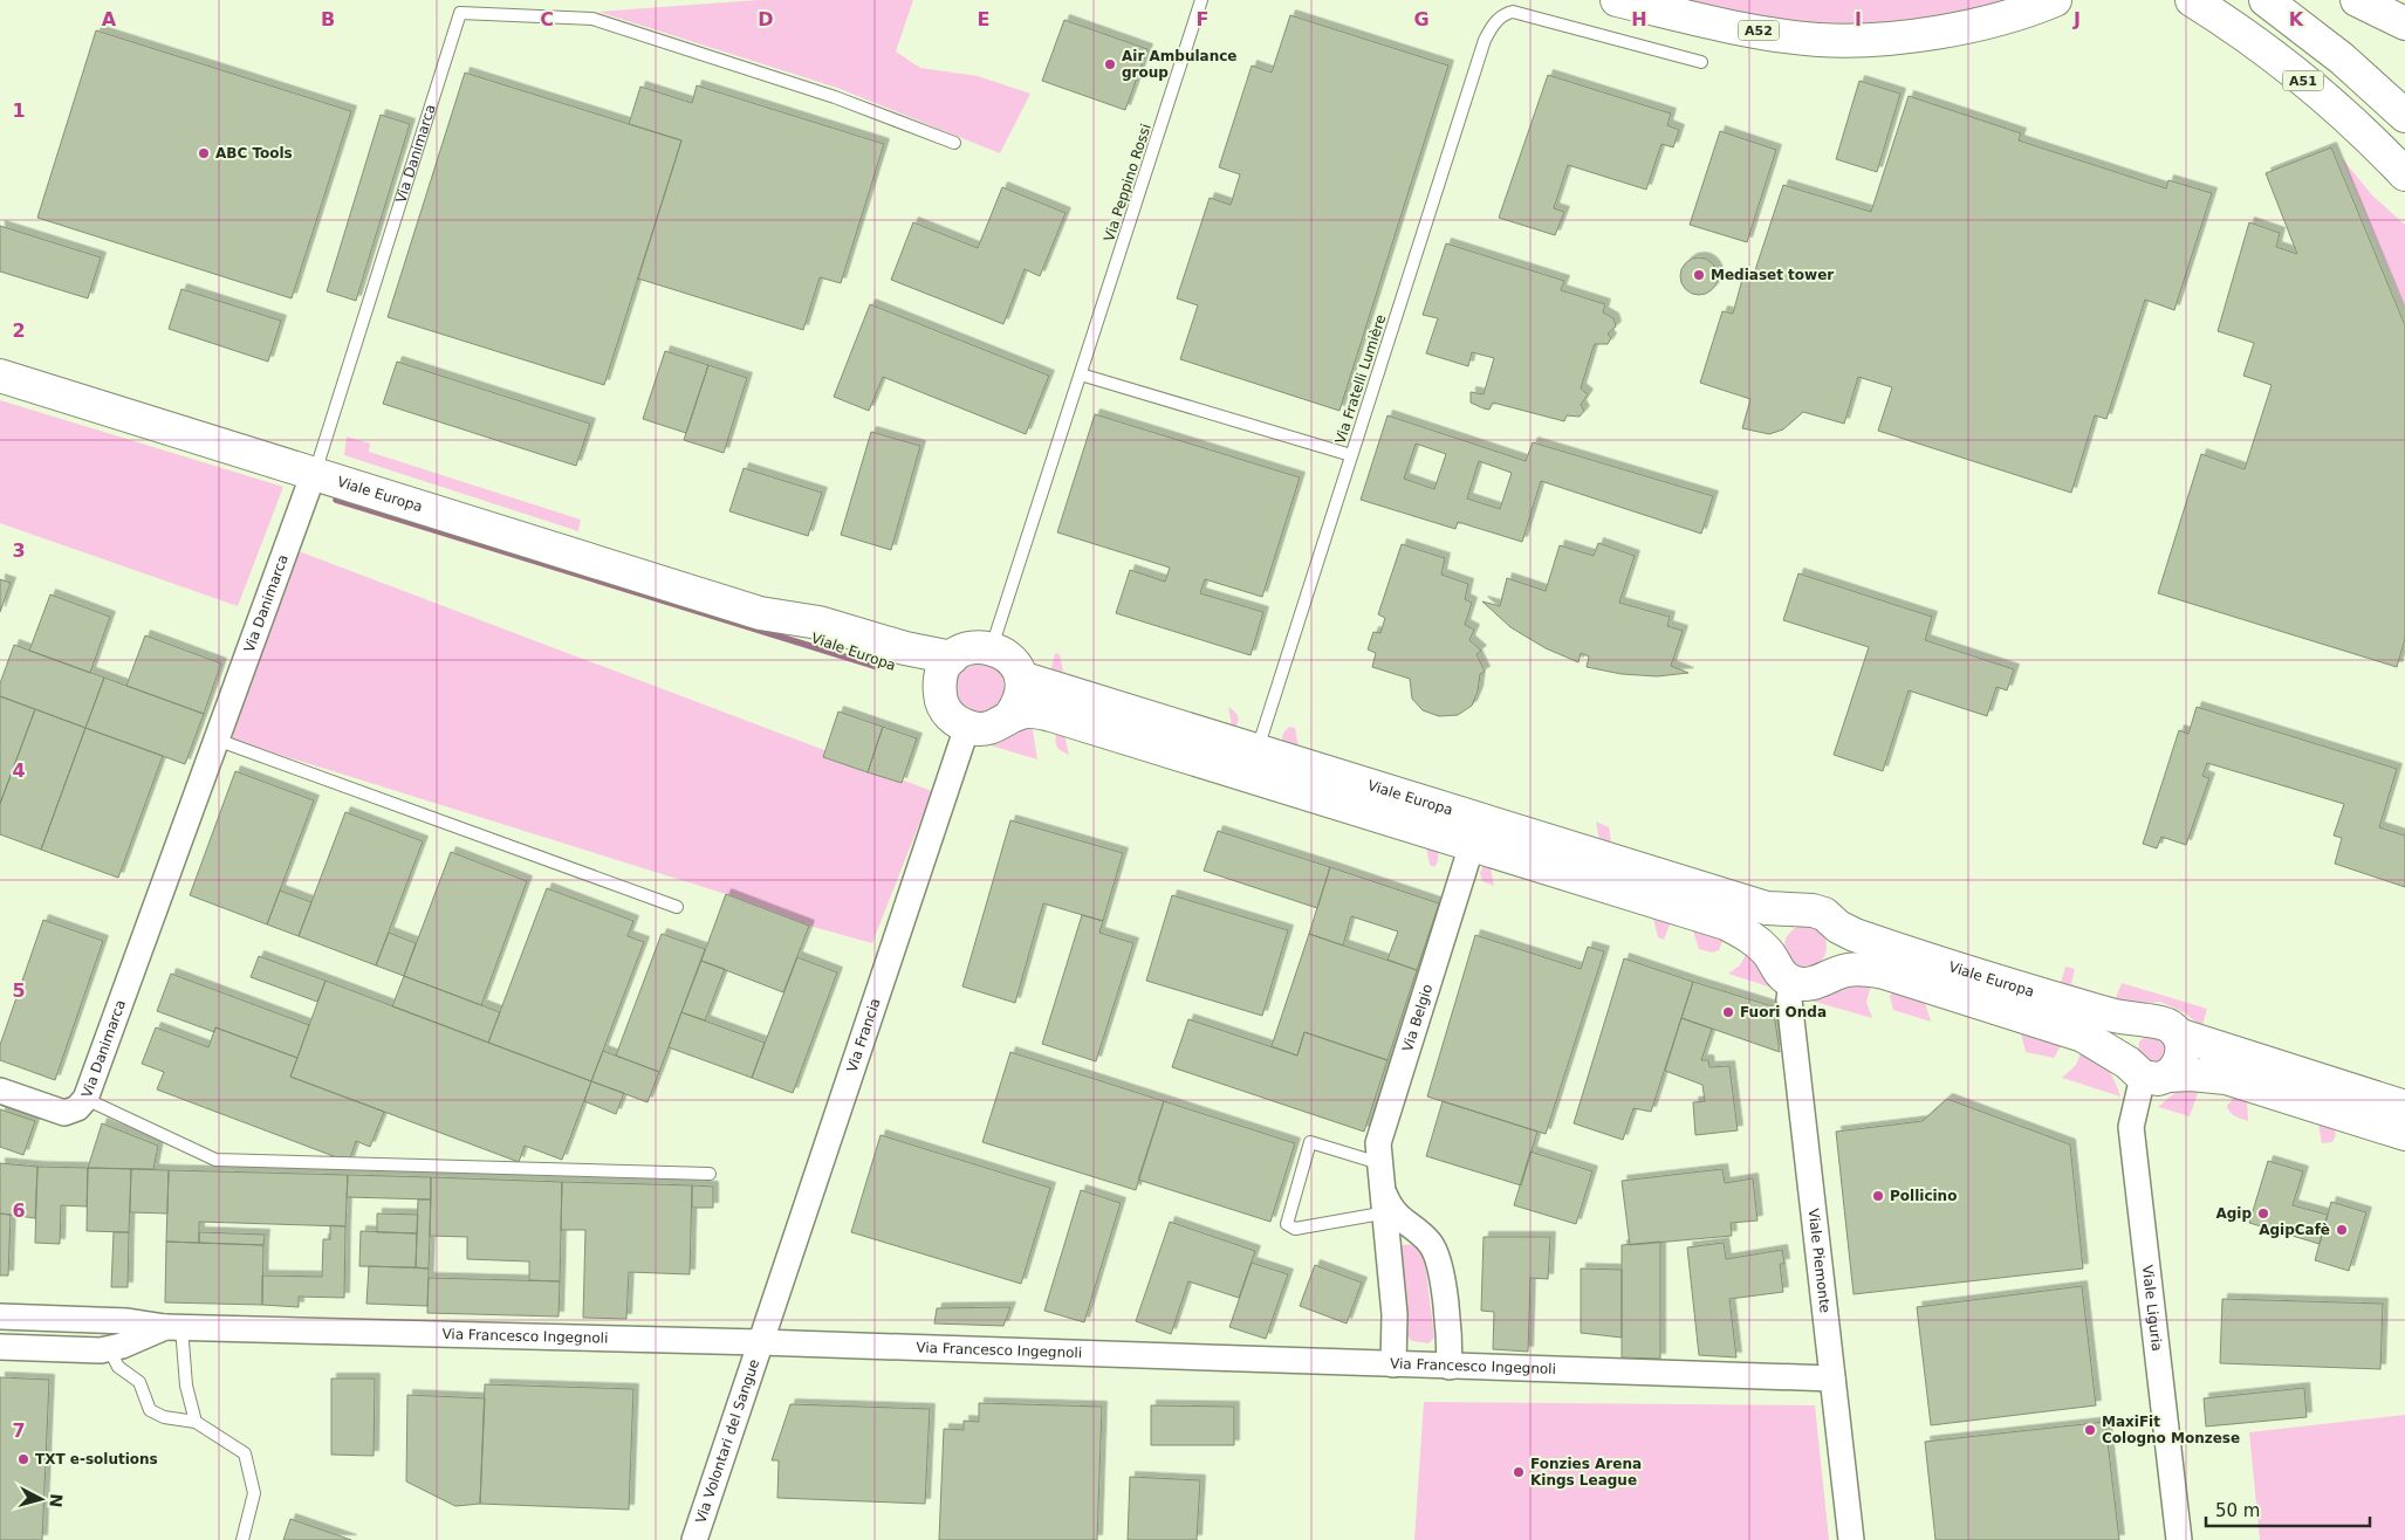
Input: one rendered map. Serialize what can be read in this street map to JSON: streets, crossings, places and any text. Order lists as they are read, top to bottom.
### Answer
{
  "streets": {
    "main road": ["A52", "A51", "Viale Europa"],
    "street": [
      "Via Danimarca",
      "Via Belgio",
      "Via Francia",
      "Viale Piemonte",
      "Viale Liguria",
      "Via Francesco Ingegnoli",
      "Via Volontari del Sangue"
    ],
    "lane": ["Via Peppino Rossi", "Via Fratelli Lumière"]
  },
  "crossings": [
    ["Via Danimarca", "Viale Europa"],
    ["Via Peppino Rossi", "Viale Europa"],
    ["Via Peppino Rossi", "Via Francia"],
    ["Via Fratelli Lumière", "Viale Europa"],
    ["Viale Europa", "Via Belgio"],
    ["Viale Europa", "Via Francia"],
    ["Viale Europa", "Viale Piemonte"],
    ["Viale Europa", "Viale Liguria"],
    ["Via Belgio", "Via Francesco Ingegnoli"],
    ["Via Francia", "Via Francesco Ingegnoli"],
    ["Via Francia", "Via Volontari del Sangue"],
    ["Viale Piemonte", "Via Francesco Ingegnoli"],
    ["Via Francesco Ingegnoli", "Via Volontari del Sangue"]
  ],
  "places": [
    "Air Ambulance group",
    "ABC Tools",
    "Mediaset tower",
    "Fuori Onda",
    "Pollicino",
    "Agip",
    "AgipCafè",
    "MaxiFit Cologno Monzese",
    "TXT e-solutions",
    "Fonzies Arena Kings League"
  ],
  "scale_bar": "50 m",
  "north": "right",
  "grid": {
    "columns": [
      "A",
      "B",
      "C",
      "D",
      "E",
      "F",
      "G",
      "H",
      "I",
      "J",
      "K"
    ],
    "rows": [
      "1",
      "2",
      "3",
      "4",
      "5",
      "6",
      "7"
    ]
  }
}
